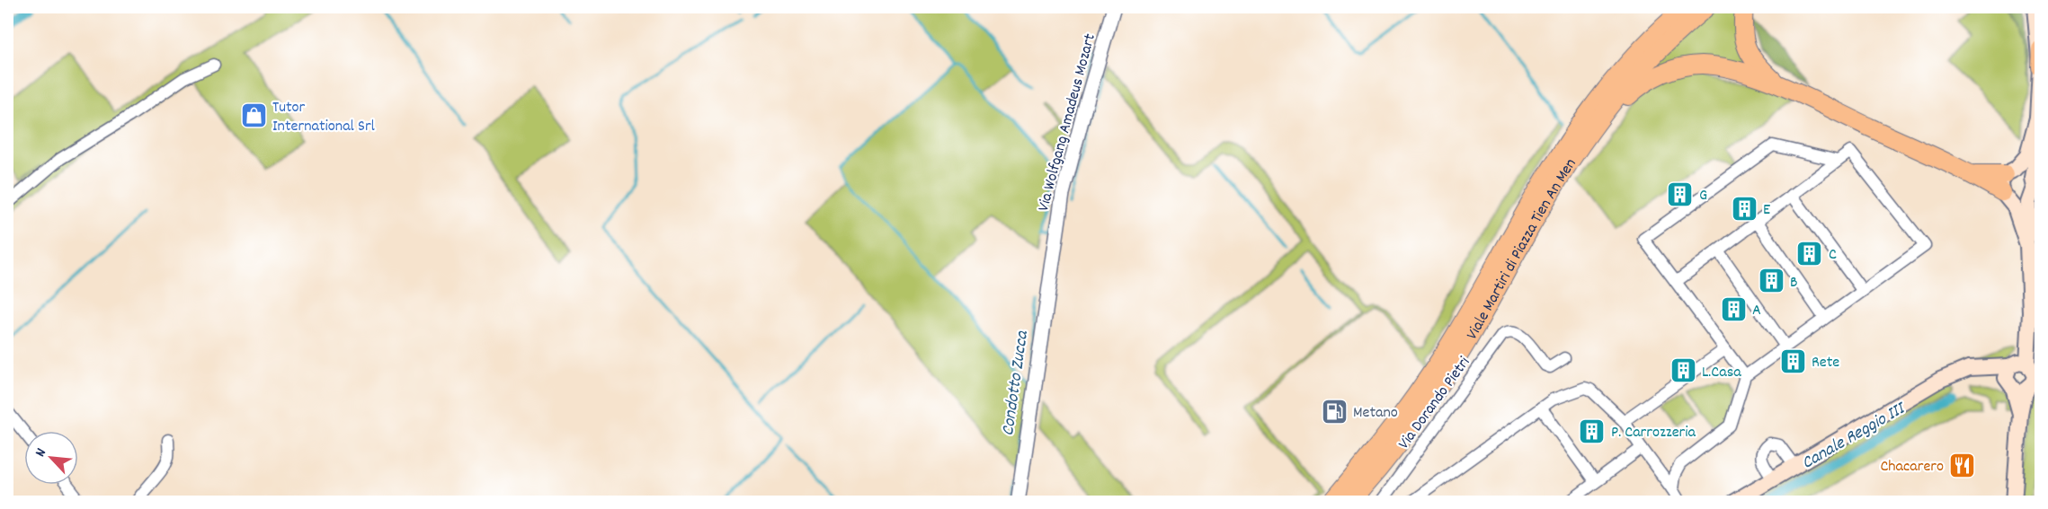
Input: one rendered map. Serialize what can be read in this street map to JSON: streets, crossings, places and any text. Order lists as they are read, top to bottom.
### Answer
{
  "streets": {
    "highway": ["Viale Martiri di Piazza Tien An Men"],
    "street": ["Via Wolfgang Amadeus Mozart", "Via Dorando Pietri"]
  },
  "water": ["Condotto Zucca", "Canale Reggio III"],
  "places": {
    "shop": ["Tutor International Srl"],
    "building": [
      "G",
      "E",
      "C",
      "B",
      "A",
      "Rete",
      "L.Casa",
      "P. Carrozzeria"
    ],
    "fuel station": ["Metano"],
    "restaurant": ["Chacarero"]
  },
  "north": "top left"
}
